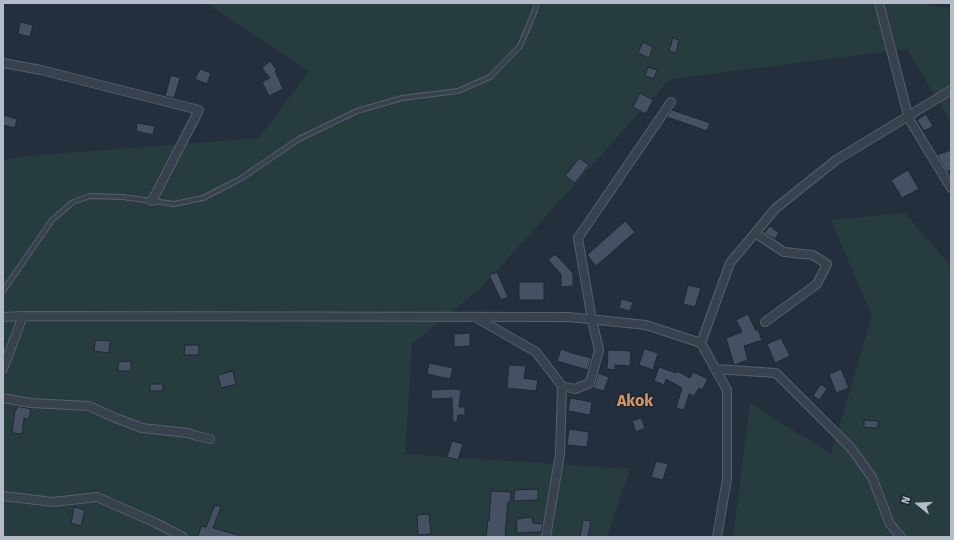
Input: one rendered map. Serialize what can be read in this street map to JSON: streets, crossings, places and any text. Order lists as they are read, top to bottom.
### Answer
{
  "districts": ["Akok"],
  "north": "left"
}
